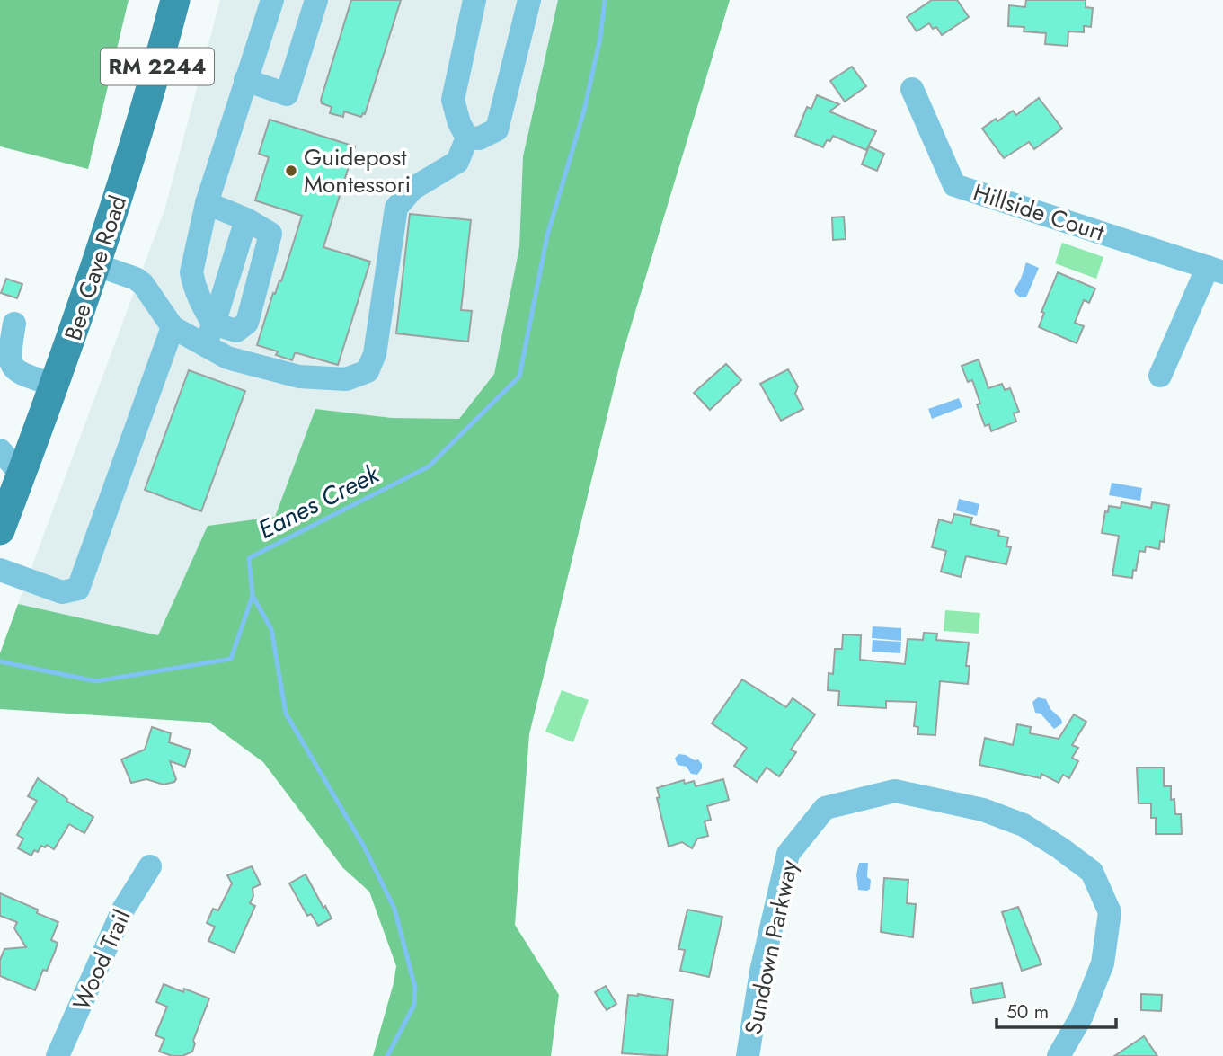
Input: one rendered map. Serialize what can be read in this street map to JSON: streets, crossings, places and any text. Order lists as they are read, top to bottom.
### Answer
{
  "streets": {
    "main road": ["RM 2244", "Bee Cave Road"],
    "street": ["Hillside Court", "Sundown Parkway", "Wood Trail"]
  },
  "water": ["Eanes Creek"],
  "places": ["Guidepost Montessori"],
  "scale_bar": "50 m"
}
